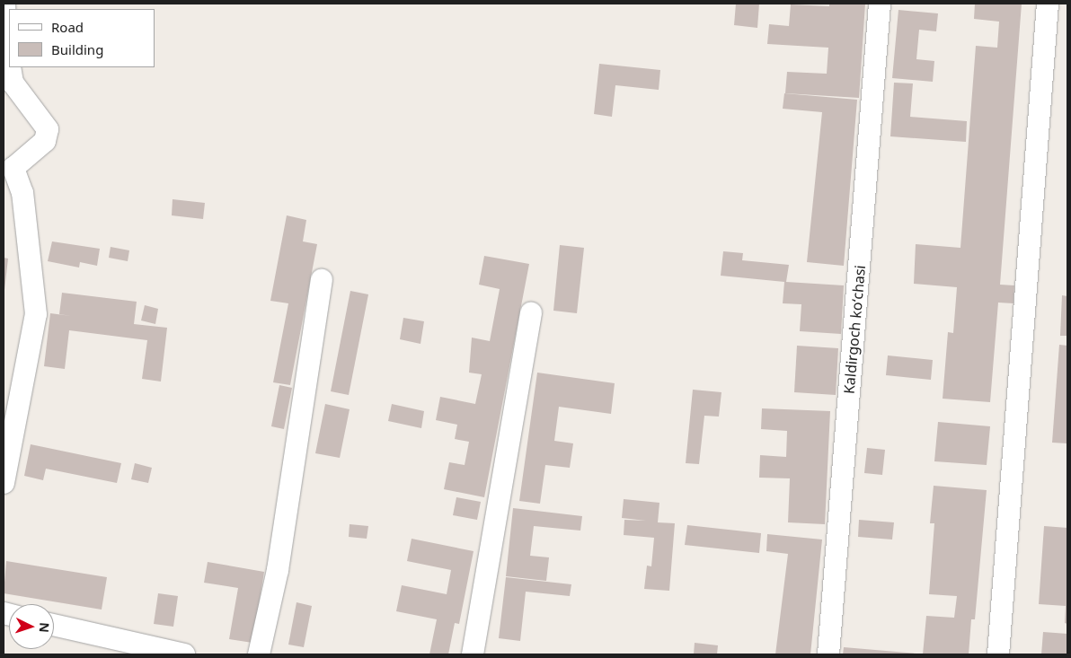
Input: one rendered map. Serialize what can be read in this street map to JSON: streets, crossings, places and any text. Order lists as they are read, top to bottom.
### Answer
{
  "streets": {
    "street": ["Kaldirgoch koʻchasi"]
  },
  "legend": ["Road", "Building"],
  "north": "right"
}
